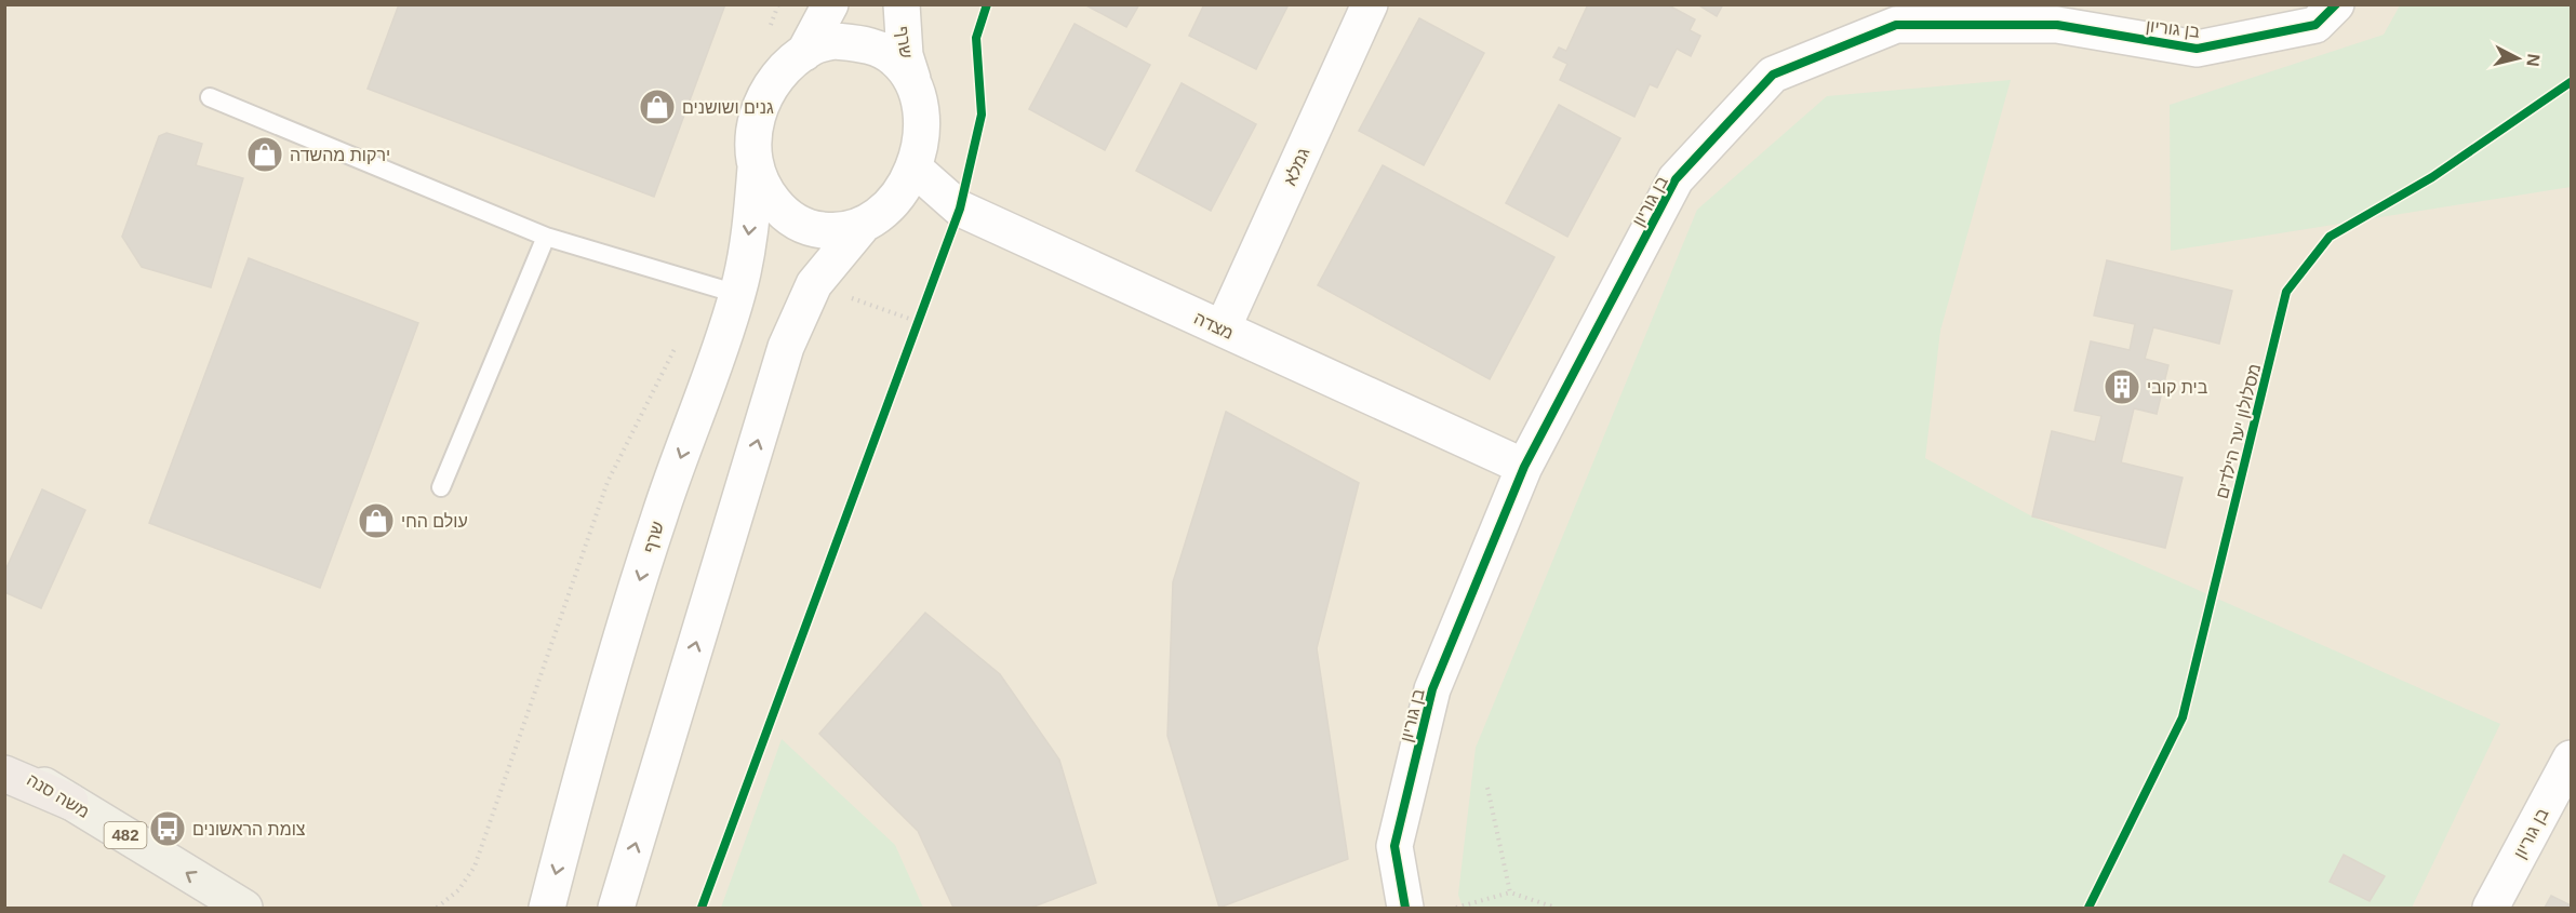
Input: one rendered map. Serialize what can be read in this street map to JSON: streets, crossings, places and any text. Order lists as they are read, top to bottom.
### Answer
{
  "streets": {
    "main road": ["משה סנה", "482"],
    "street": [
      "בן גוריון",
      "שרף",
      "גמלא",
      "מצדה"
    ],
    "cycle path": ["מסלולון יער הילדים"]
  },
  "crossings": [
    ["בן גוריון", "מצדה"],
    ["שרף", "מצדה"],
    ["גמלא", "מצדה"]
  ],
  "one_way": ["משה סנה"],
  "places": {
    "shop": ["גנים ושושנים", "ירקות מהשדה", "עולם החי"],
    "building": ["בית קובי"],
    "bus stop": ["צומת הראשונים"]
  },
  "north": "right"
}
